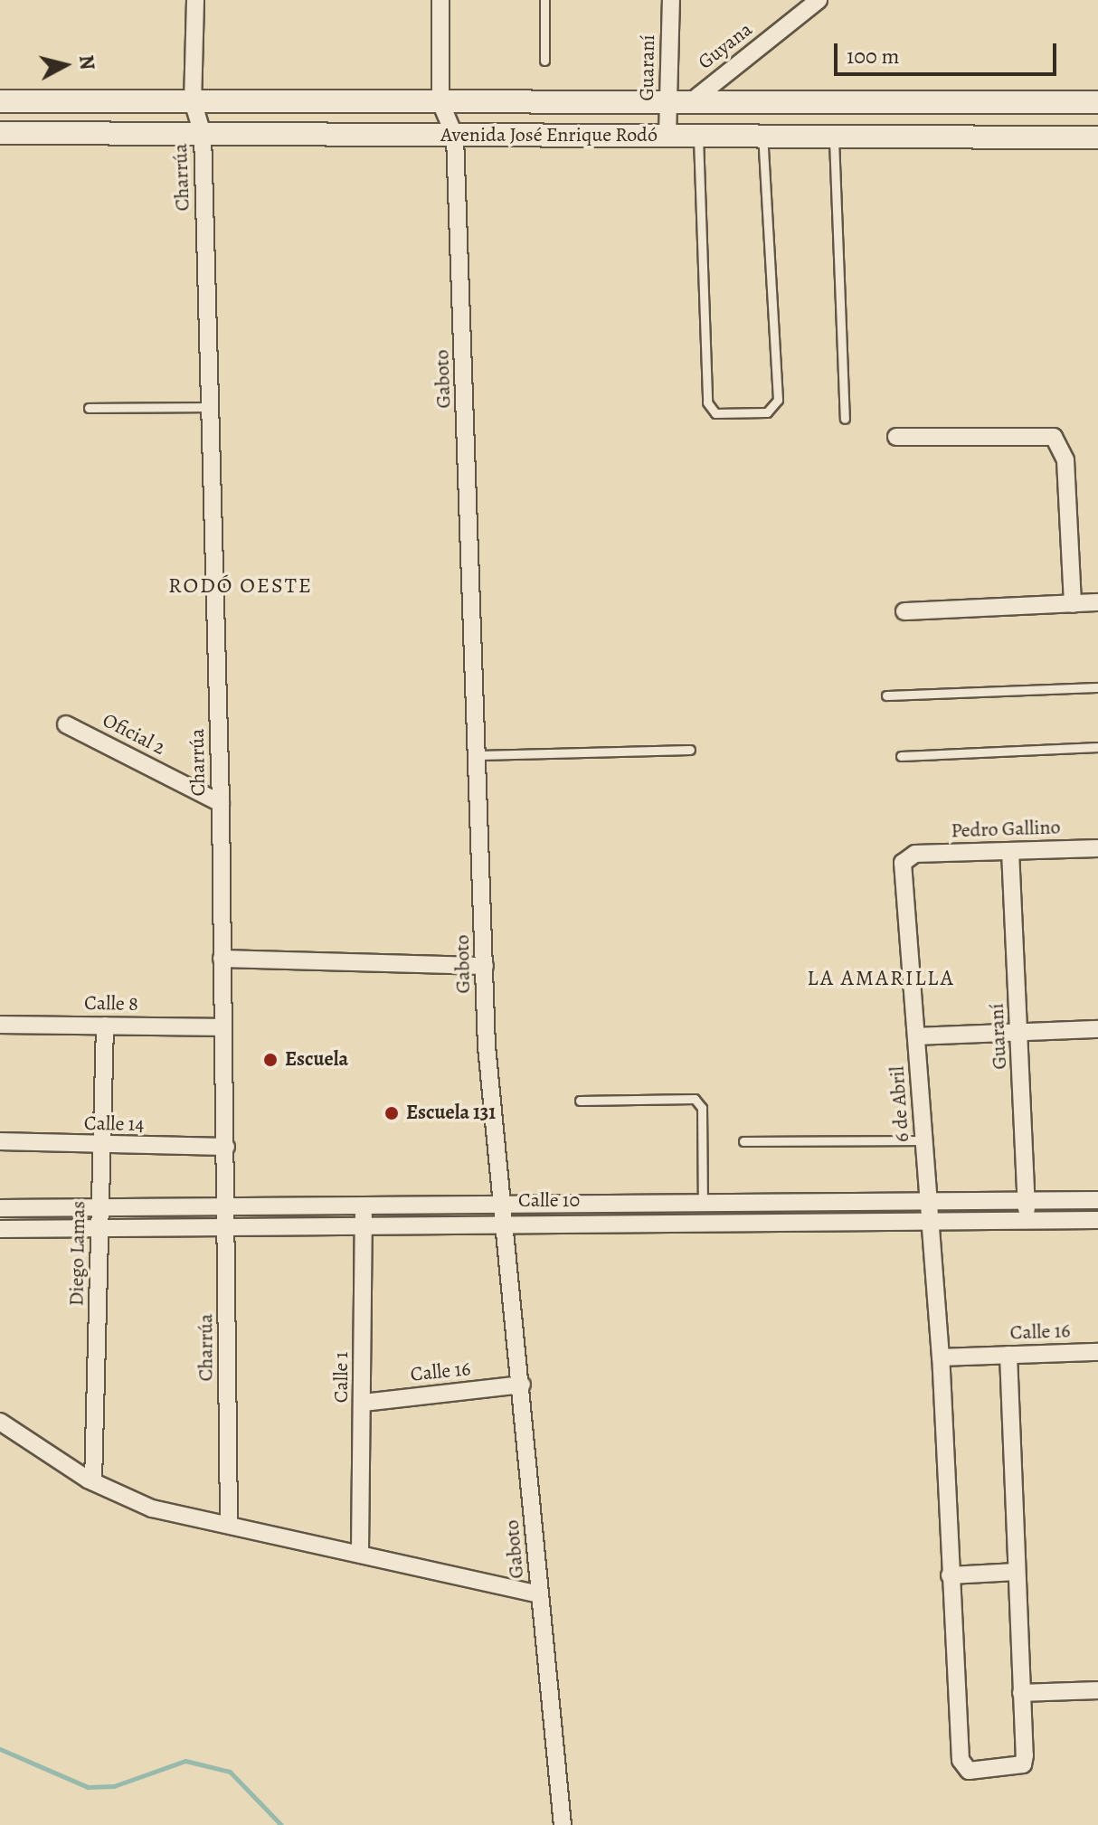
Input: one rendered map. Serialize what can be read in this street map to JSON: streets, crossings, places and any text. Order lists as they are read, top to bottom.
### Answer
{
  "streets": {
    "street": [
      "Guyana",
      "Guaraní",
      "Avenida José Enrique Rodó",
      "Charrúa",
      "Gaboto",
      "Oficial 2",
      "Pedro Gallino",
      "Calle 8",
      "6 de Abril",
      "Calle 14",
      "Calle 10",
      "Diego Lamas",
      "Calle 16",
      "Calle 1"
    ]
  },
  "crossings": [
    ["Guyana", "Avenida José Enrique Rodó"],
    ["Guaraní", "Avenida José Enrique Rodó"],
    ["Guaraní", "Pedro Gallino"],
    ["Guaraní", "Calle 10"],
    ["Avenida José Enrique Rodó", "Charrúa"],
    ["Avenida José Enrique Rodó", "Gaboto"],
    ["Charrúa", "Oficial 2"],
    ["Charrúa", "Calle 8"],
    ["Charrúa", "Calle 14"],
    ["Charrúa", "Calle 10"],
    ["Gaboto", "Calle 10"],
    ["Gaboto", "Calle 16"],
    ["Pedro Gallino", "6 de Abril"],
    ["Calle 8", "Diego Lamas"],
    ["6 de Abril", "Calle 10"],
    ["6 de Abril", "Calle 16"],
    ["Calle 14", "Diego Lamas"],
    ["Calle 10", "Diego Lamas"],
    ["Calle 10", "Calle 1"],
    ["Calle 16", "Calle 1"]
  ],
  "districts": ["RODÓ OESTE", "LA AMARILLA"],
  "places": ["Escuela", "Escuela 131"],
  "scale_bar": "100 m",
  "north": "right"
}
